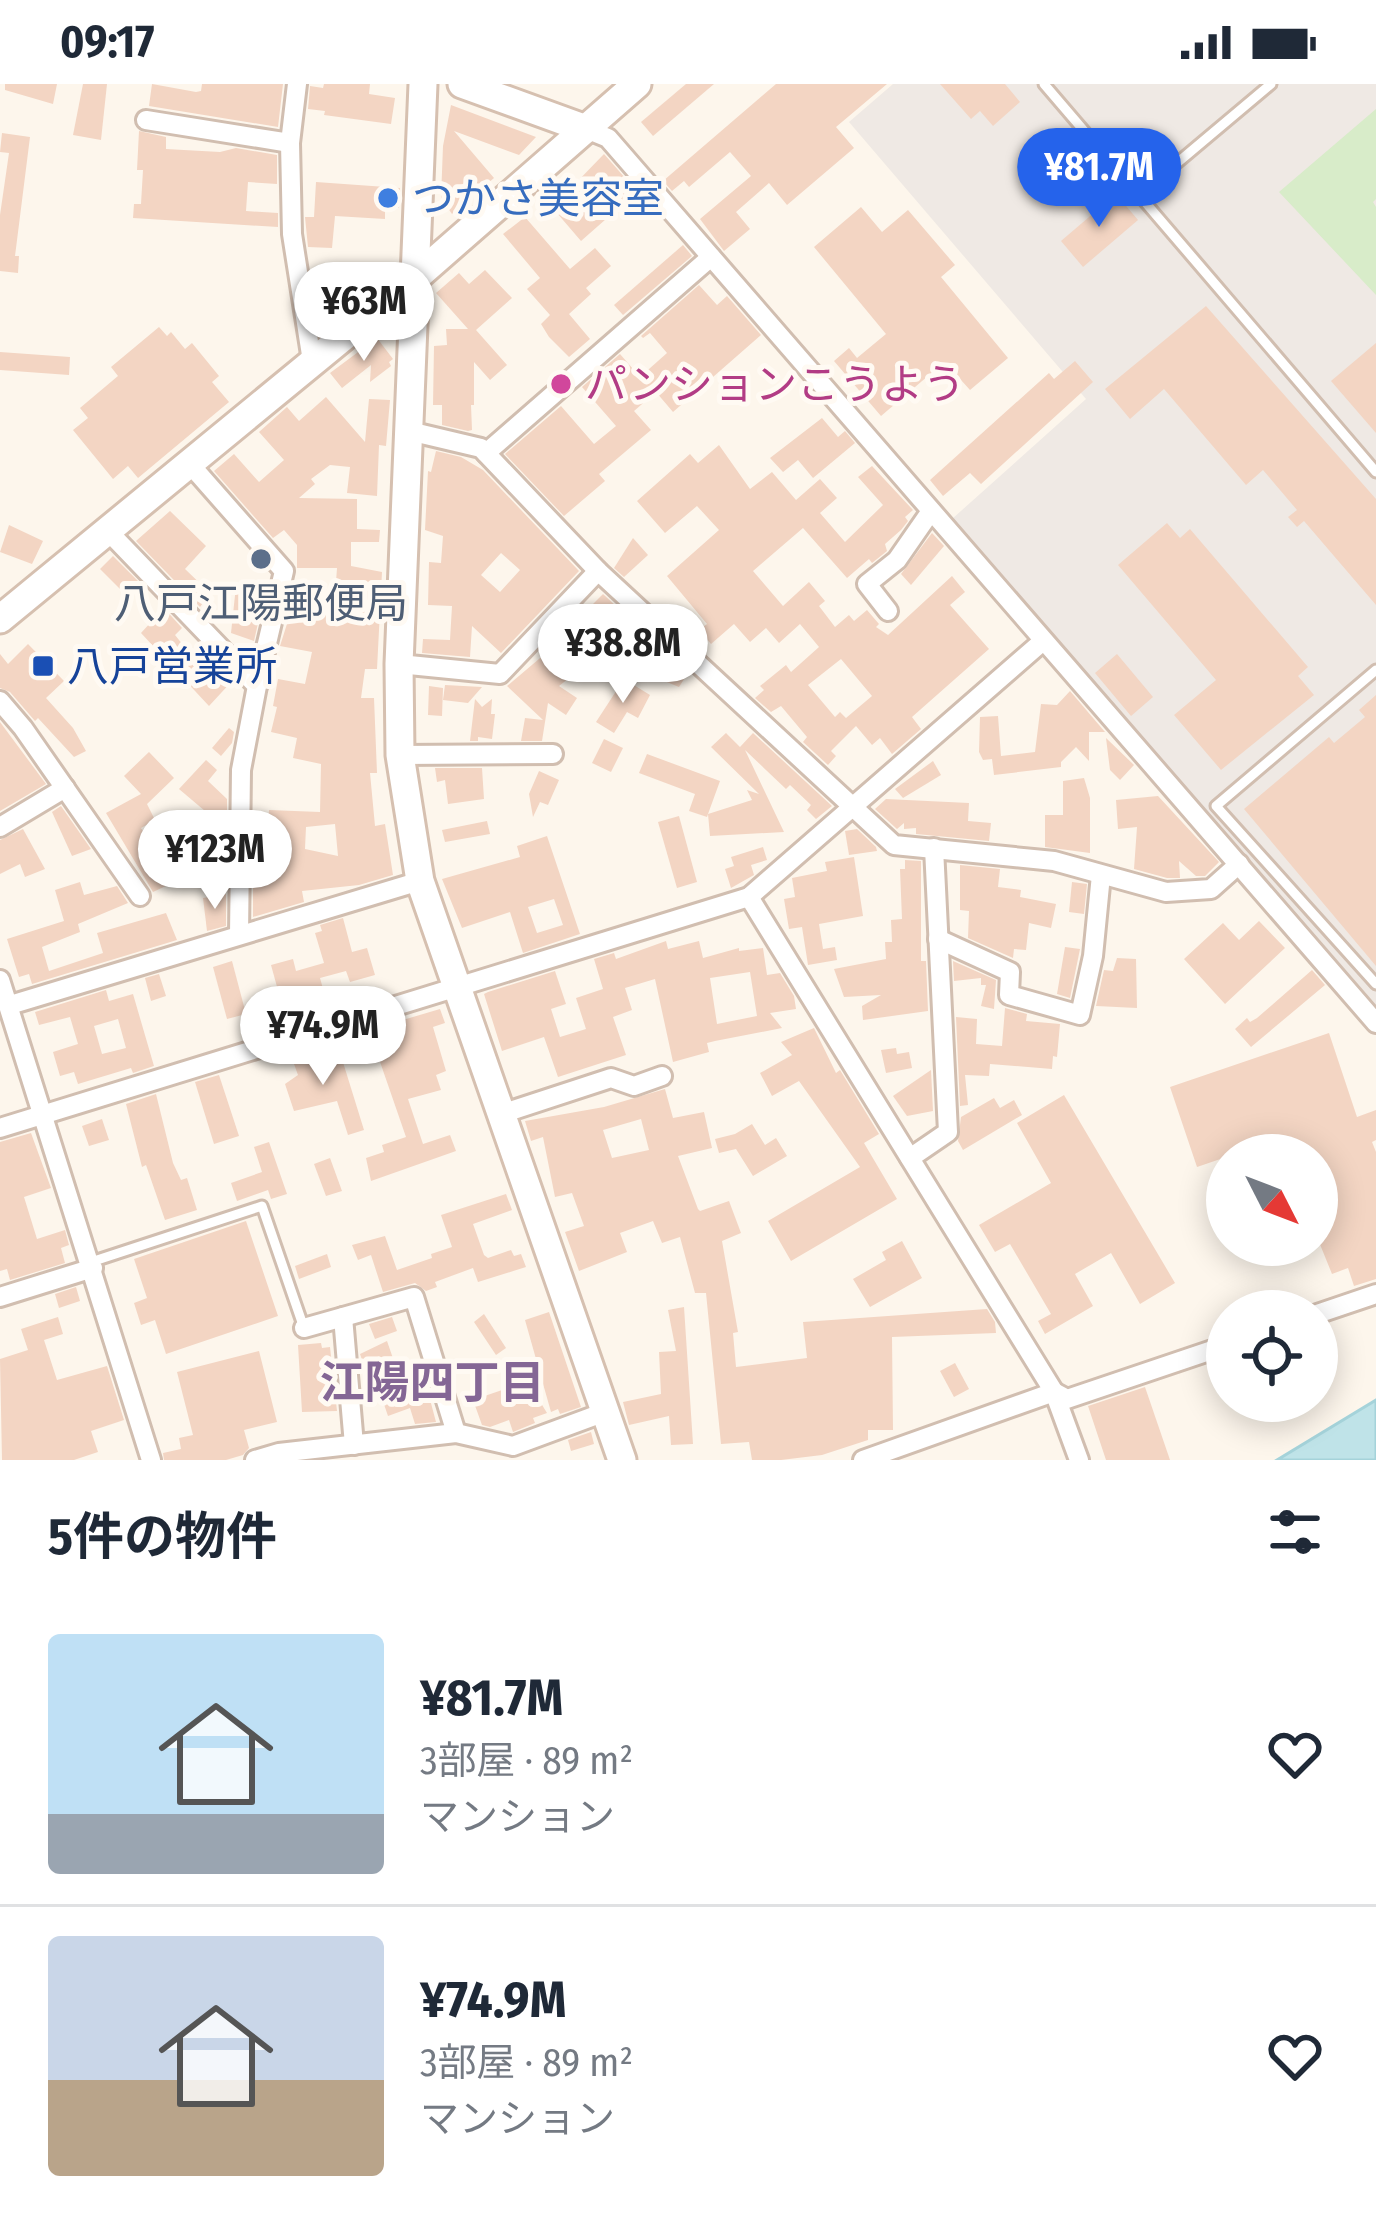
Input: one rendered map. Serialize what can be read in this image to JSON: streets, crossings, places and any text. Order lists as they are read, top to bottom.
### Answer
{
  "districts": ["江陽四丁目"],
  "places": {
    "other": ["つかさ美容室", "パンションこうよう", "八戸江陽郵便局"],
    "transit": ["八戸営業所"]
  },
  "north": "bottom right",
  "page": {
    "status": "09:17",
    "price": [
      "¥81.7M",
      "¥63M",
      "¥38.8M",
      "¥123M",
      "¥74.9M"
    ],
    "heading": "5件の物件",
    "list": [
      {
        "name": "¥81.7M",
        "note": "3部屋 · 89 m² · マンション"
      },
      {
        "name": "¥74.9M",
        "note": "3部屋 · 89 m² · マンション"
      }
    ]
  }
}
